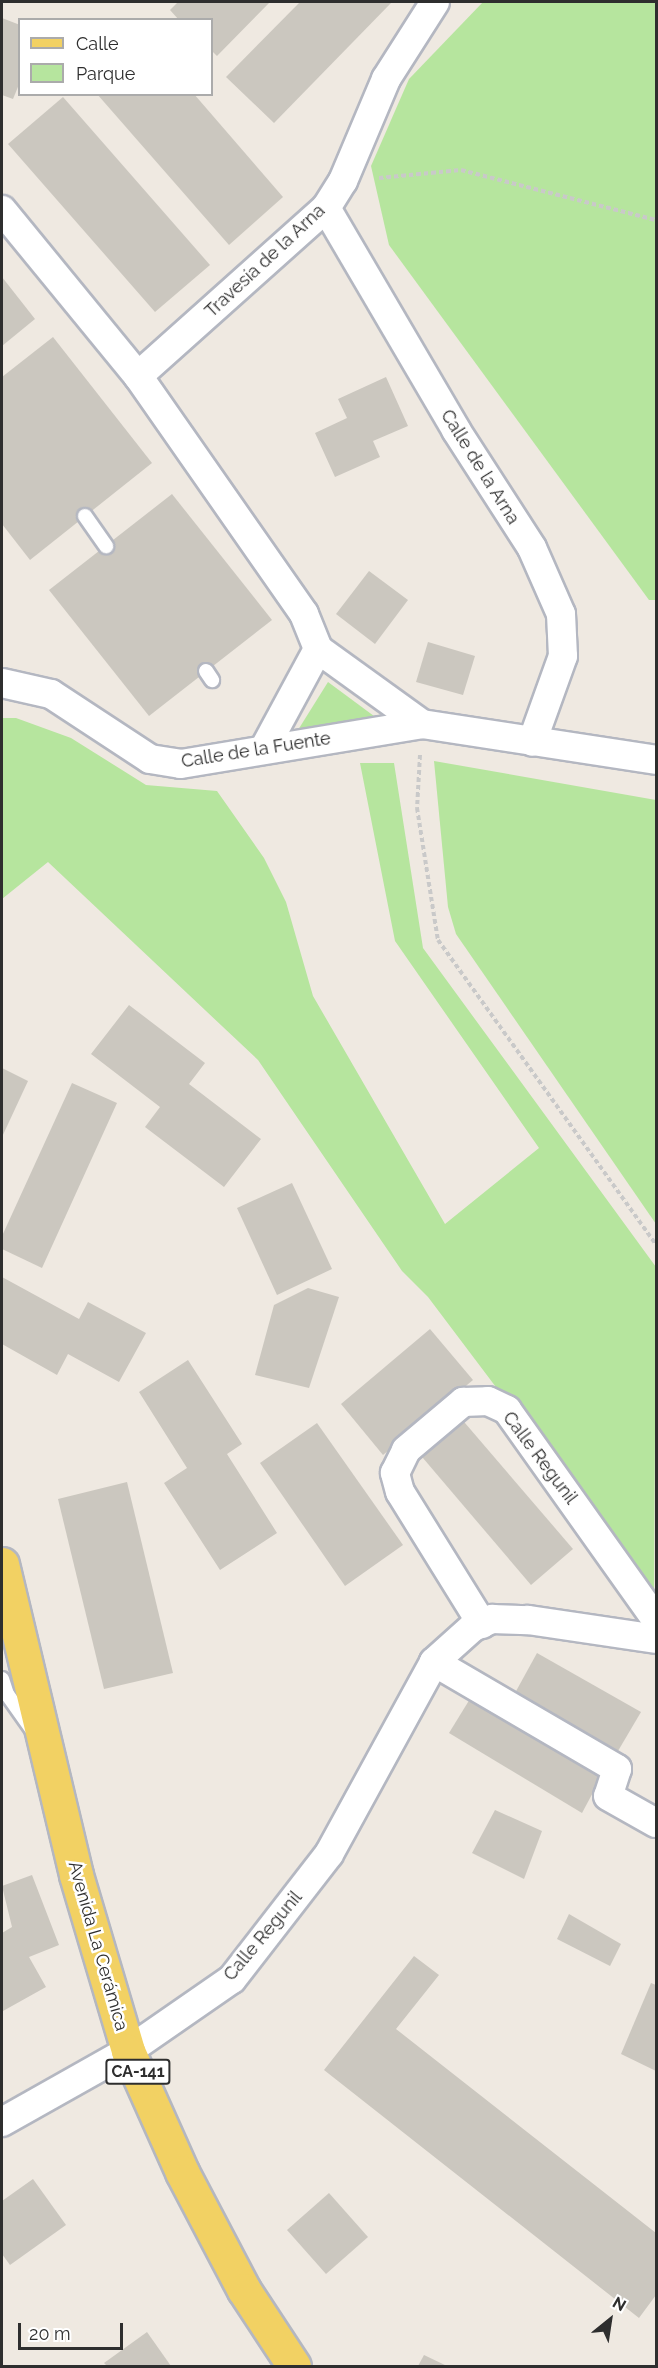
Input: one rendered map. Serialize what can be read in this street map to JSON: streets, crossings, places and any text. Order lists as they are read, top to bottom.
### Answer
{
  "streets": {
    "main road": ["Avenida La Cerámica", "CA-141"],
    "street": [
      "Travesía de la Arna",
      "Calle de la Arna",
      "Calle de la Fuente",
      "Calle Regunil"
    ]
  },
  "crossings": [
    ["Travesía de la Arna", "Calle de la Arna"],
    ["Calle Regunil", "Avenida La Cerámica"]
  ],
  "legend": ["Calle", "Parque"],
  "scale_bar": "20 m",
  "north": "top right"
}
